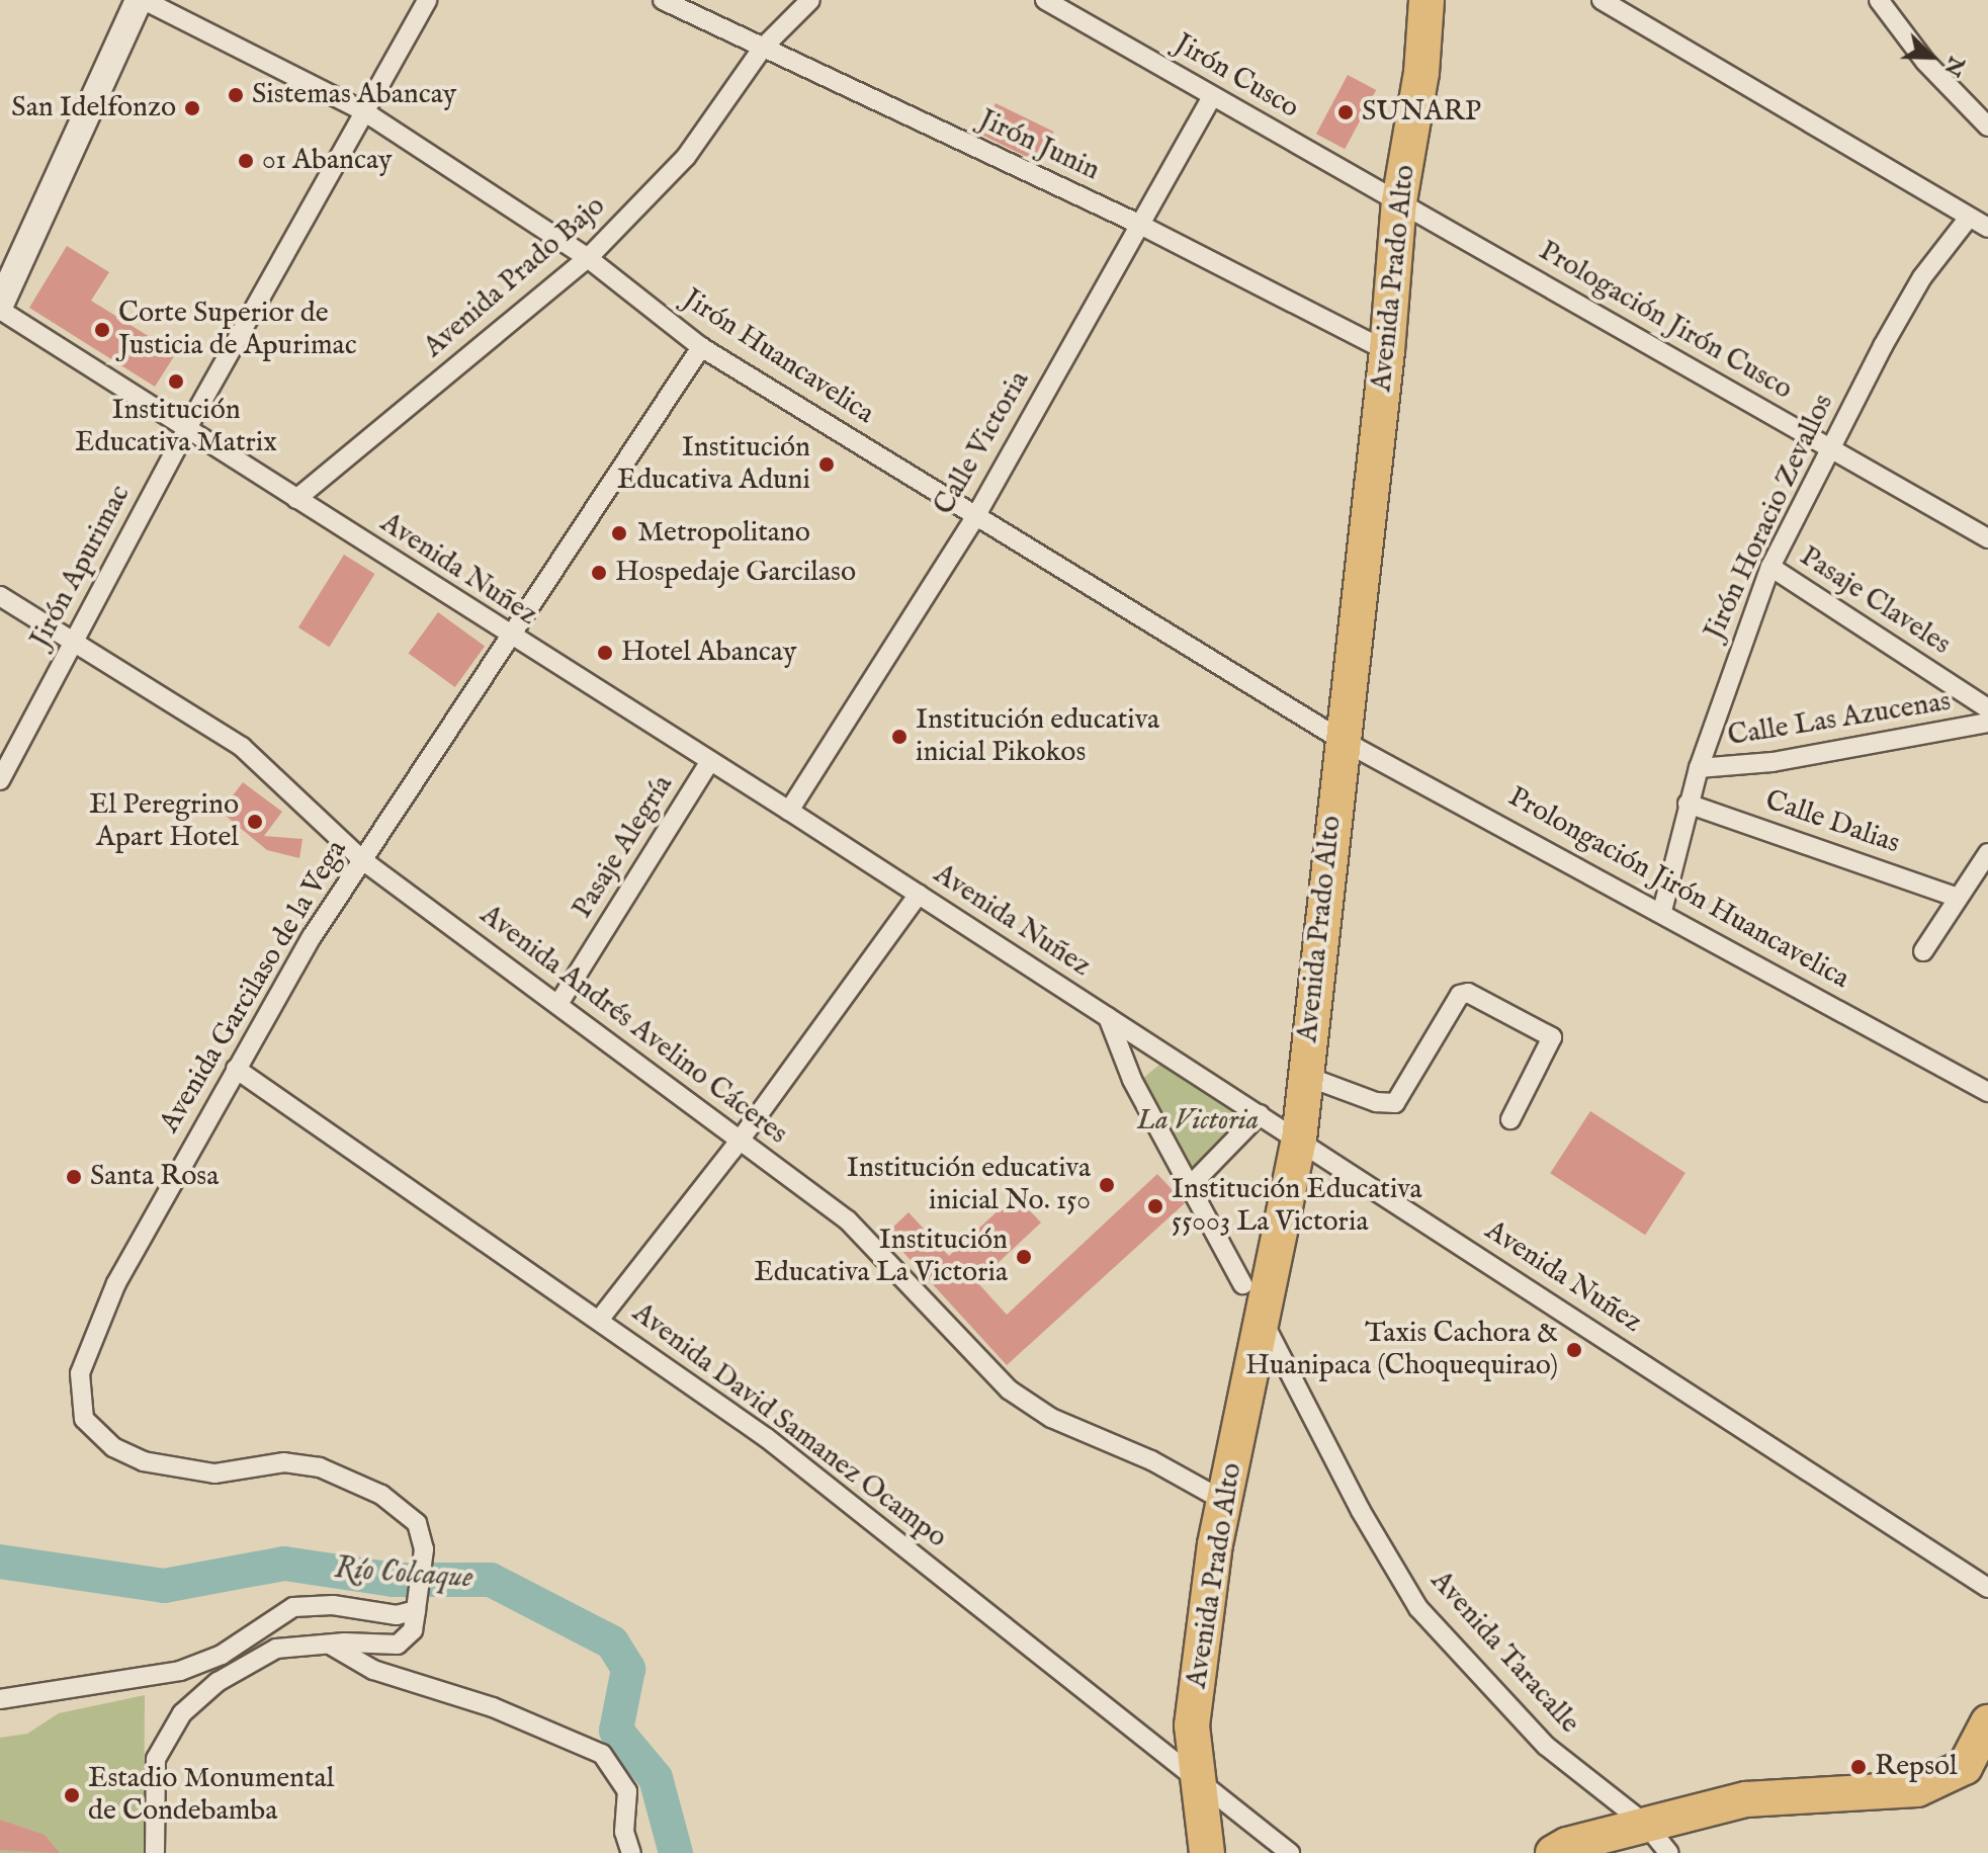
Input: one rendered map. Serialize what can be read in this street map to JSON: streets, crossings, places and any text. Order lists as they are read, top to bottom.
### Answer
{
  "streets": {
    "highway": ["Avenida Prado Alto"],
    "street": [
      "Jirón Cusco",
      "Jirón Junin",
      "Avenida Prado Bajo",
      "Prologación Jirón Cusco",
      "Jirón Huancavelica",
      "Calle Victoria",
      "Jirón Horacio Zevallos",
      "Jirón Apurimac",
      "Avenida Nuñez",
      "Pasaje Claveles",
      "Calle Las Azucenas",
      "Calle Dalias",
      "Pasaje Alegría",
      "Prolongación Jirón Huancavelica",
      "Avenida Garcilaso de la Vega",
      "Avenida Andrés Avelino Cáceres",
      "Avenida David Samanez Ocampo",
      "Avenida Taracalle"
    ]
  },
  "crossings": [
    ["Jirón Cusco", "Avenida Prado Alto"],
    ["Jirón Cusco", "Prologación Jirón Cusco"],
    ["Jirón Cusco", "Calle Victoria"],
    ["Jirón Junin", "Avenida Prado Bajo"],
    ["Jirón Junin", "Avenida Prado Alto"],
    ["Jirón Junin", "Calle Victoria"],
    ["Avenida Prado Bajo", "Jirón Huancavelica"],
    ["Avenida Prado Bajo", "Avenida Nuñez"],
    ["Avenida Prado Alto", "Prologación Jirón Cusco"],
    ["Avenida Prado Alto", "Jirón Huancavelica"],
    ["Avenida Prado Alto", "Avenida Nuñez"],
    ["Avenida Prado Alto", "Prolongación Jirón Huancavelica"],
    ["Avenida Prado Alto", "Avenida Andrés Avelino Cáceres"],
    ["Avenida Prado Alto", "Avenida David Samanez Ocampo"],
    ["Avenida Prado Alto", "Avenida Taracalle"],
    ["Prologación Jirón Cusco", "Jirón Horacio Zevallos"],
    ["Jirón Huancavelica", "Calle Victoria"],
    ["Jirón Huancavelica", "Jirón Apurimac"],
    ["Jirón Huancavelica", "Prolongación Jirón Huancavelica"],
    ["Jirón Huancavelica", "Avenida Garcilaso de la Vega"],
    ["Calle Victoria", "Avenida Nuñez"],
    ["Jirón Horacio Zevallos", "Pasaje Claveles"],
    ["Jirón Horacio Zevallos", "Calle Las Azucenas"],
    ["Jirón Horacio Zevallos", "Calle Dalias"],
    ["Jirón Horacio Zevallos", "Prolongación Jirón Huancavelica"],
    ["Jirón Apurimac", "Avenida Nuñez"],
    ["Jirón Apurimac", "Avenida Andrés Avelino Cáceres"],
    ["Avenida Nuñez", "Pasaje Alegría"],
    ["Avenida Nuñez", "Avenida Garcilaso de la Vega"],
    ["Pasaje Alegría", "Avenida Andrés Avelino Cáceres"],
    ["Avenida Garcilaso de la Vega", "Avenida Andrés Avelino Cáceres"],
    ["Avenida Garcilaso de la Vega", "Avenida David Samanez Ocampo"]
  ],
  "water": ["Río Colcaque"],
  "parks": ["La Victoria"],
  "places": [
    "Sistemas Abancay",
    "San Idelfonzo",
    "SUNARP",
    "01 Abancay",
    "Corte Superior de Justicia de Apurimac",
    "Institución Educativa Matrix",
    "Institución Educativa Aduni",
    "Metropolitano",
    "Hospedaje Garcilaso",
    "Hotel Abancay",
    "Institución educativa inicial Pikokos",
    "El Peregrino Apart Hotel",
    "Santa Rosa",
    "Institución educativa inicial No. 150",
    "Institución Educativa 55003 La Victoria",
    "Institución Educativa La Victoria",
    "Taxis Cachora & Huanipaca (Choquequirao)",
    "Repsol",
    "Estadio Monumental de Condebamba"
  ],
  "north": "bottom right"
}
